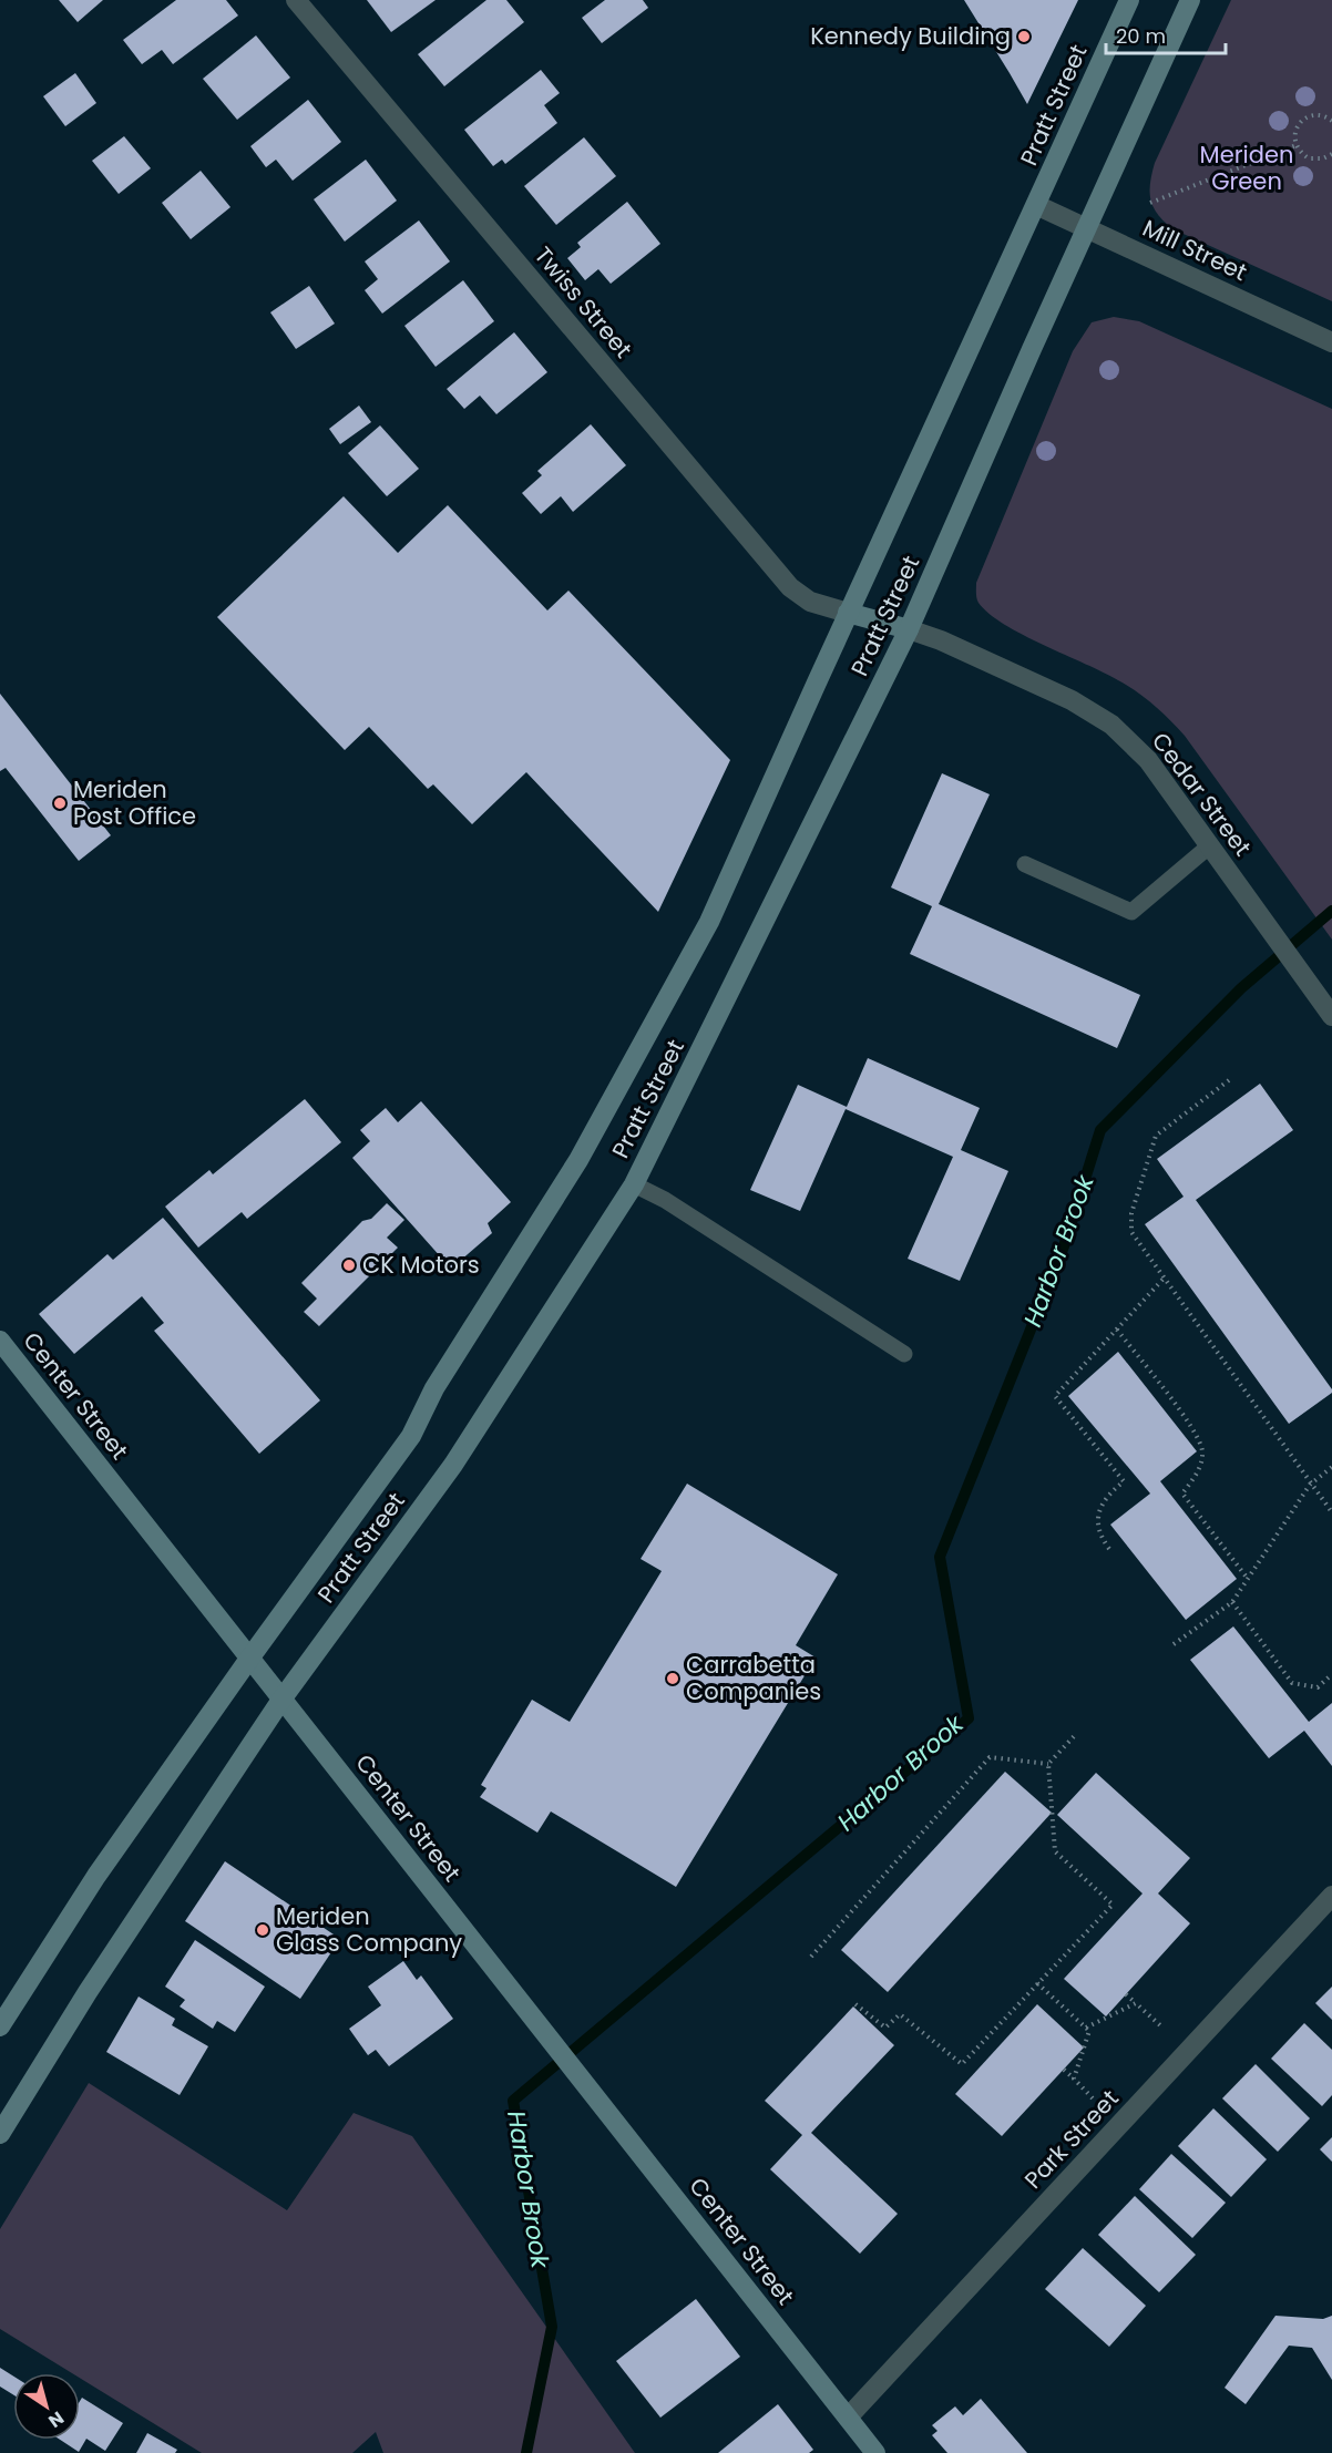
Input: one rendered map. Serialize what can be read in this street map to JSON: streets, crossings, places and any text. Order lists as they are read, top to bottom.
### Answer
{
  "streets": {
    "street": [
      "Pratt Street",
      "Mill Street",
      "Twiss Street",
      "Cedar Street",
      "Center Street",
      "Park Street"
    ]
  },
  "crossings": [
    ["Pratt Street", "Mill Street"],
    ["Pratt Street", "Twiss Street"],
    ["Pratt Street", "Cedar Street"],
    ["Pratt Street", "Center Street"],
    ["Center Street", "Park Street"]
  ],
  "water": ["Harbor Brook"],
  "parks": ["Meriden Green"],
  "places": [
    "Kennedy Building",
    "Meriden Post Office",
    "CK Motors",
    "Carrabetta Companies",
    "Meriden Glass Company"
  ],
  "scale_bar": "20 m",
  "north": "bottom right"
}
